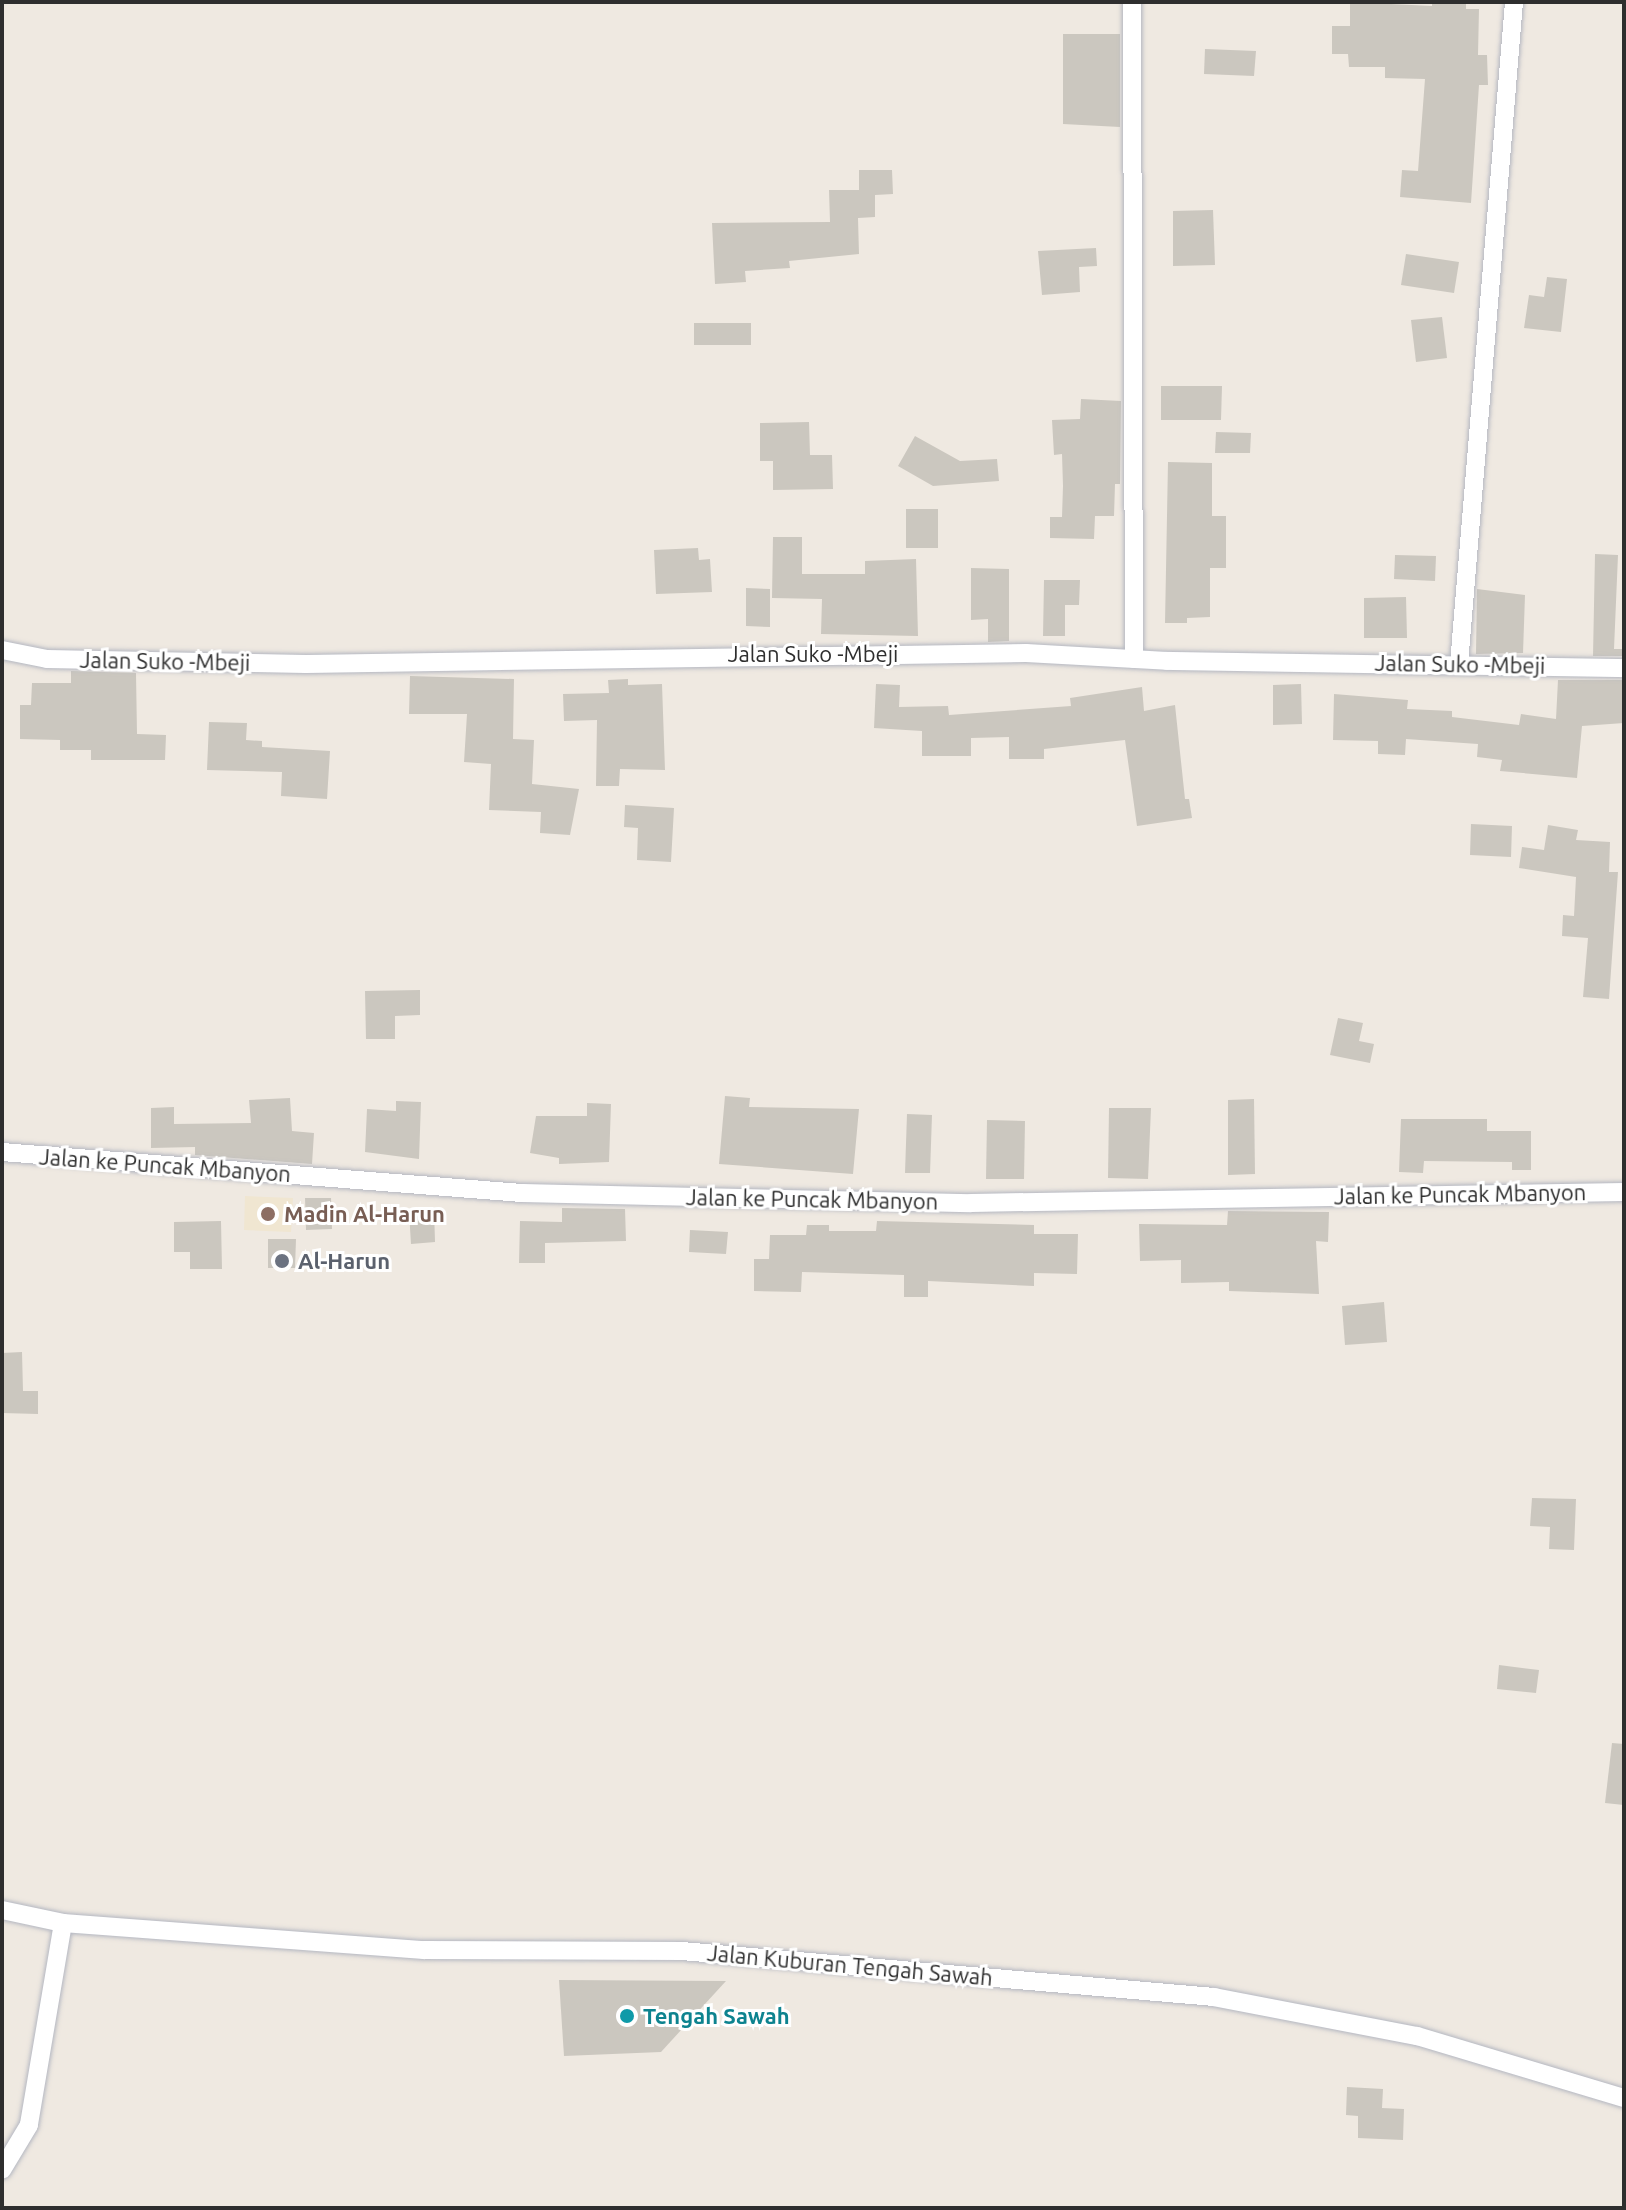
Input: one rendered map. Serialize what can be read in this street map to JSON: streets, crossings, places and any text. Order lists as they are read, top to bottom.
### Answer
{
  "streets": {
    "street": ["Jalan Suko -Mbeji", "Jalan ke Puncak Mbanyon", "Jalan Kuburan Tengah Sawah"]
  },
  "places": ["Madin Al-Harun", "Al-Harun", "Tengah Sawah"]
}
